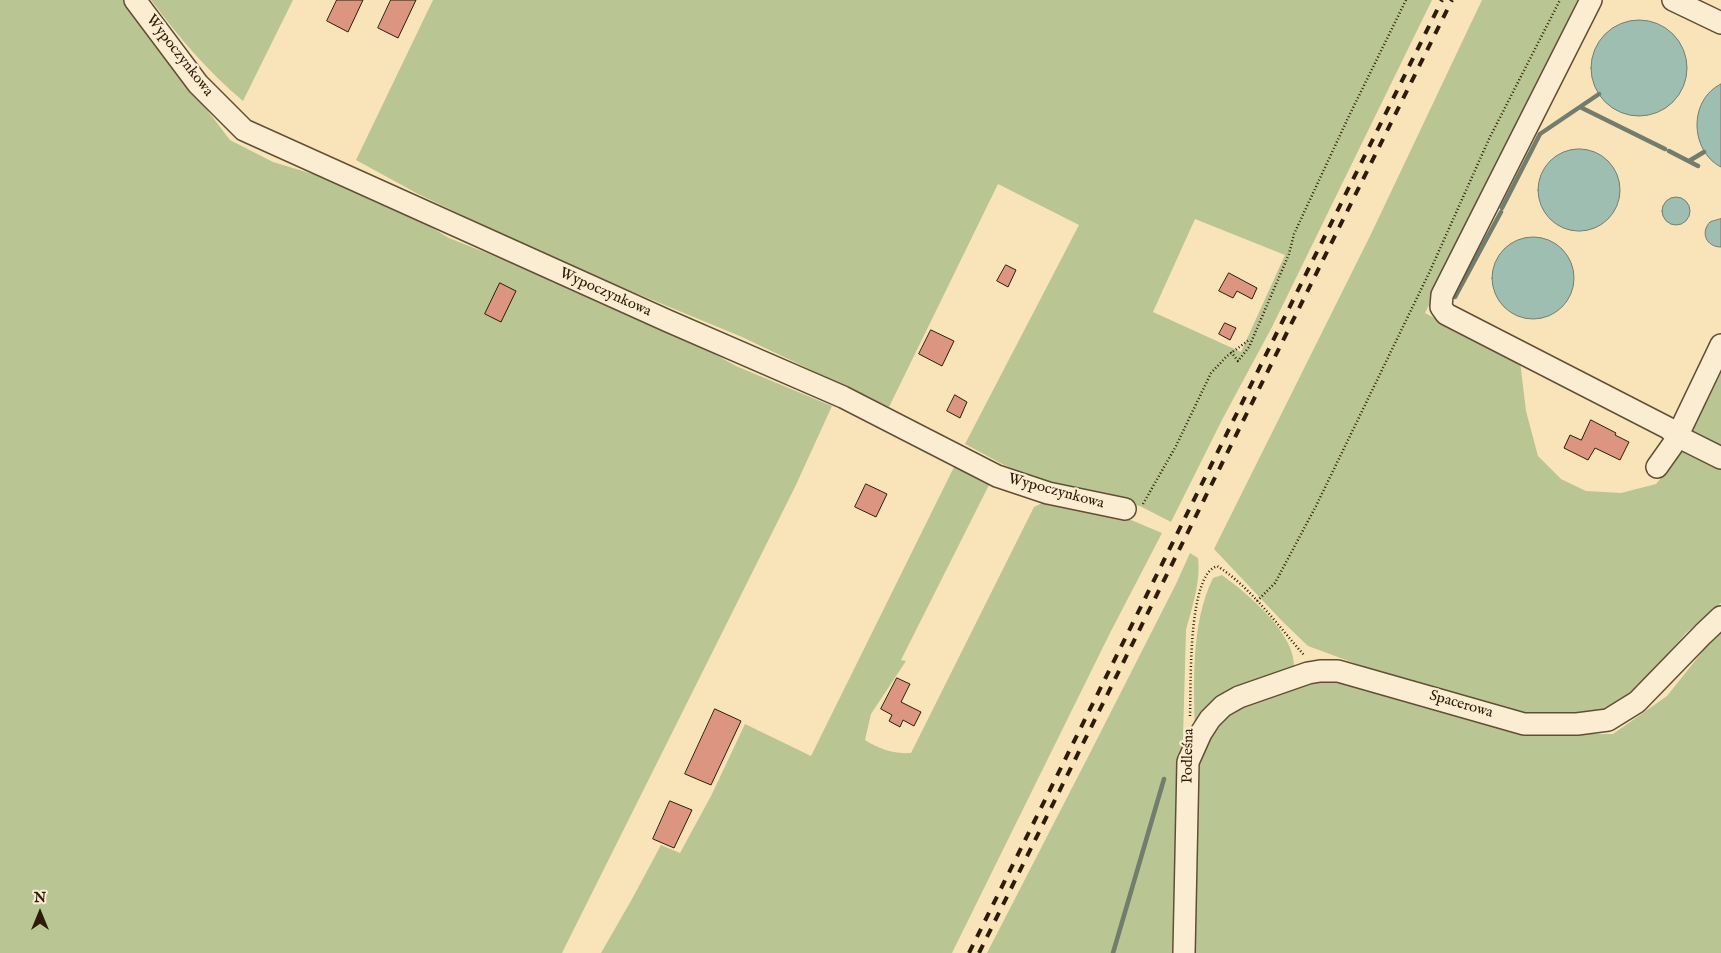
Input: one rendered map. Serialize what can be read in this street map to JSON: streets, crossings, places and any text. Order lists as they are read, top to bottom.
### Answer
{
  "streets": {
    "street": ["Wypoczynkowa", "Spacerowa", "Podleśna"]
  },
  "crossings": [
    ["Spacerowa", "Podleśna"]
  ],
  "north": "top"
}
